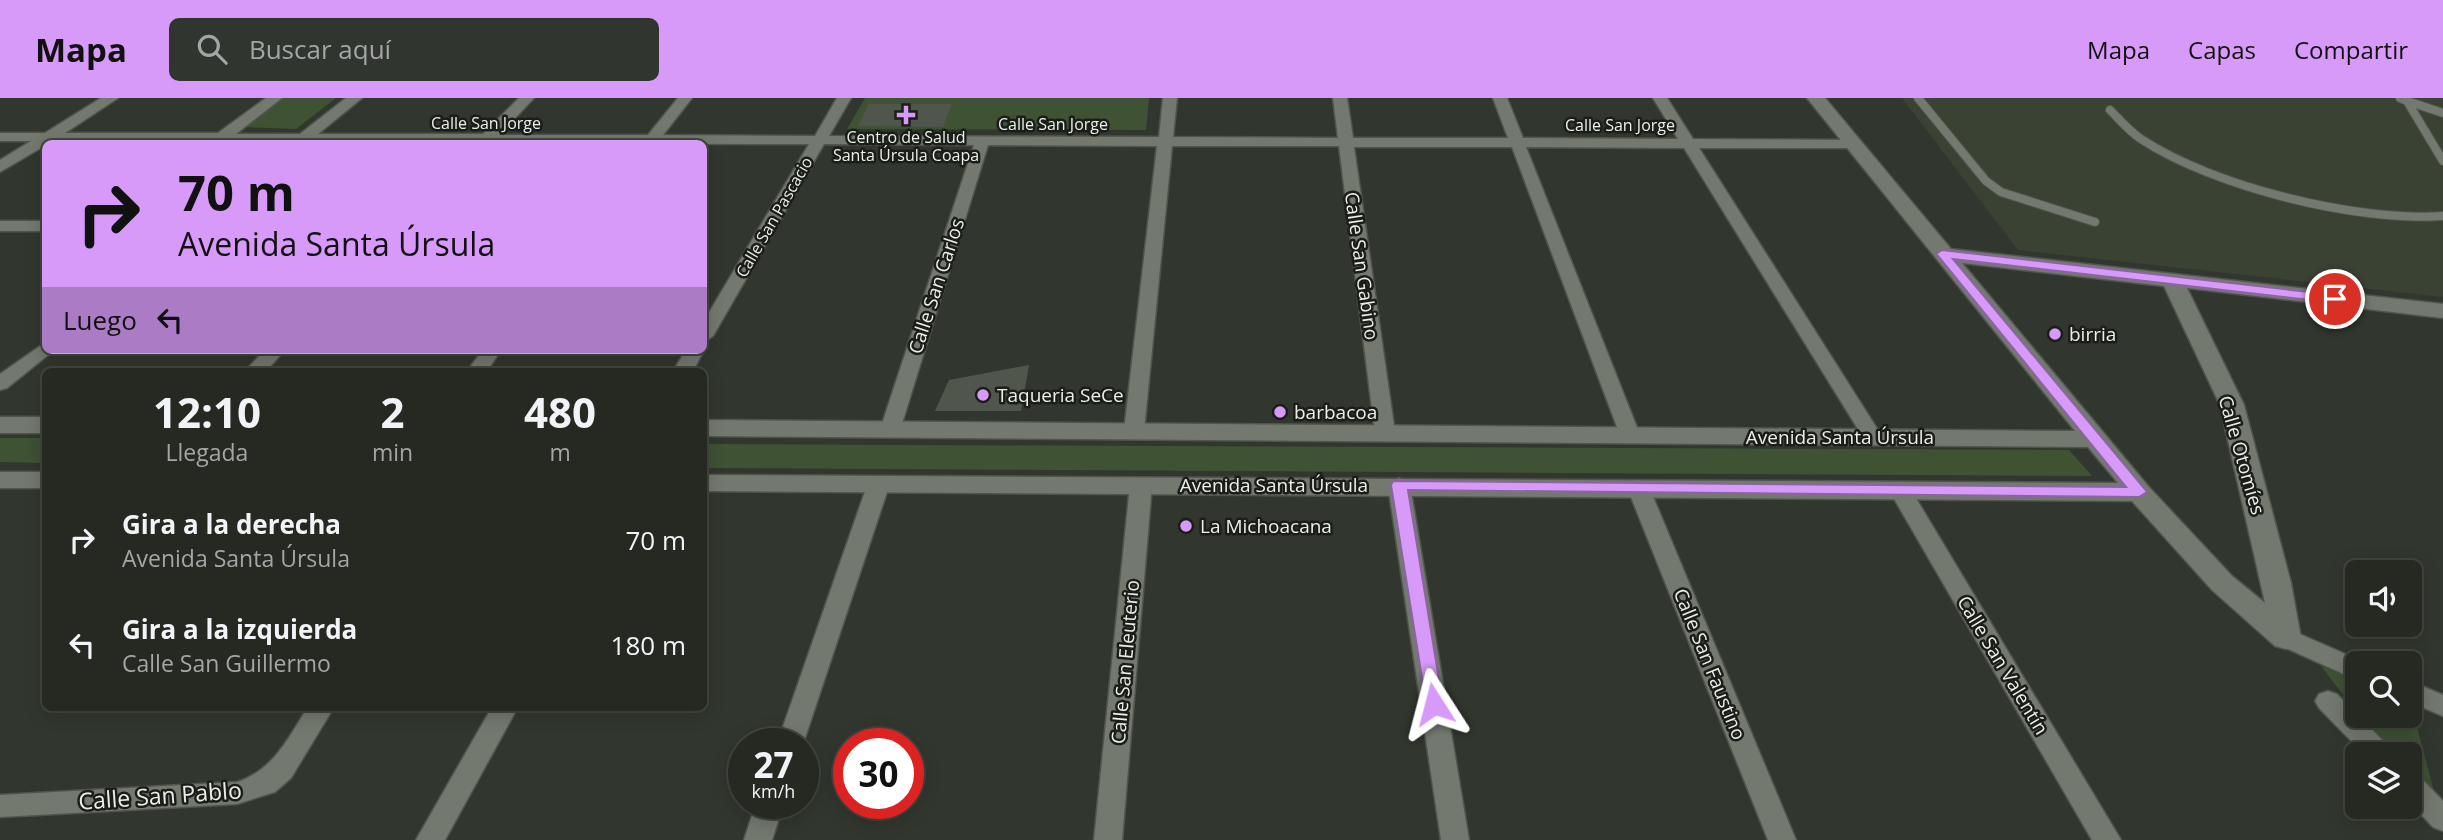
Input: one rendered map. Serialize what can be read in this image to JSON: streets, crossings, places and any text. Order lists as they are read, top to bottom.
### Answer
{
  "streets": {
    "street": [
      "Calle San Jorge",
      "Calle San Pascacio",
      "Calle San Gabino",
      "Calle San Carlos",
      "Avenida Santa Úrsula",
      "Calle Otomíes",
      "Calle San Eleuterio",
      "Calle San Faustino",
      "Calle San Valentín",
      "Calle San Pablo"
    ]
  },
  "crossings": [
    ["Calle San Jorge", "Calle San Pascacio"],
    ["Calle San Jorge", "Calle San Gabino"],
    ["Calle San Jorge", "Calle San Carlos"],
    ["Calle San Gabino", "Avenida Santa Úrsula"],
    ["Calle San Carlos", "Avenida Santa Úrsula"],
    ["Avenida Santa Úrsula", "Calle San Eleuterio"],
    ["Avenida Santa Úrsula", "Calle San Faustino"],
    ["Avenida Santa Úrsula", "Calle San Valentín"]
  ],
  "places": {
    "health": ["Centro de Salud Santa Úrsula Coapa"],
    "other": [
      "birria",
      "Taqueria SeCe",
      "barbacoa",
      "La Michoacana"
    ]
  },
  "page": {
    "header": "Mapa",
    "search": "Buscar aquí",
    "nav": ["Mapa", "Capas", "Compartir"],
    "turn": ["70 m", "Avenida Santa Úrsula"],
    "then": "Luego",
    "eta": [
      "12:10",
      "Llegada",
      "2",
      "min",
      "480",
      "m"
    ],
    "list": [
      {
        "name": "Gira a la derecha",
        "note": "Avenida Santa Úrsula",
        "value": "70 m"
      },
      {
        "name": "Gira a la izquierda",
        "note": "Calle San Guillermo",
        "value": "180 m"
      }
    ],
    "speed": "27 km/h",
    "limit": "30"
  }
}
